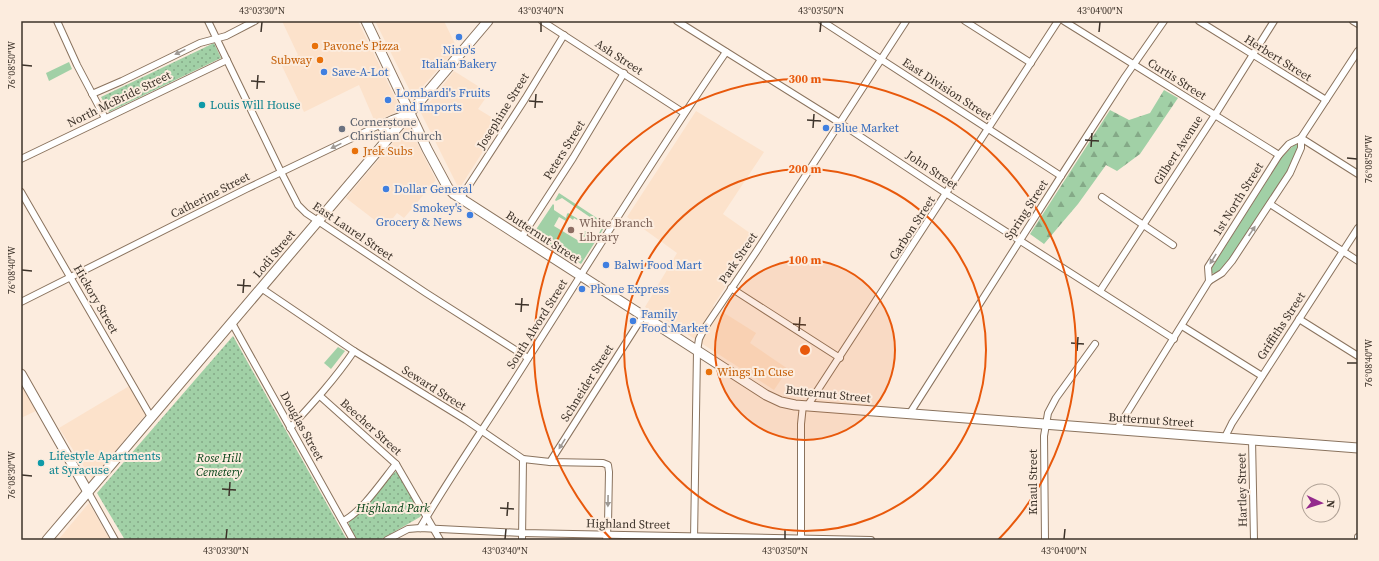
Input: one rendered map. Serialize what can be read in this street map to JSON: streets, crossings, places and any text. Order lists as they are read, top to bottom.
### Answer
{
  "streets": {
    "street": [
      "Ash Street",
      "Herbert Street",
      "Curtis Street",
      "East Division Street",
      "North McBride Street",
      "Josephine Street",
      "Peters Street",
      "Gilbert Avenue",
      "John Street",
      "Catherine Street",
      "1st North Street",
      "Spring Street",
      "Carbon Street",
      "East Laurel Street",
      "Butternut Street",
      "Lodi Street",
      "Park Street",
      "Hickory Street",
      "South Alvord Street",
      "Griffiths Street",
      "Schneider Street",
      "Seward Street",
      "Douglas Street",
      "Beecher Street",
      "Knaul Street",
      "Hartley Street",
      "Highland Street"
    ]
  },
  "crossings": [
    ["Ash Street", "Josephine Street"],
    ["Ash Street", "Peters Street"],
    ["Ash Street", "South Alvord Street"],
    ["Herbert Street", "Gilbert Avenue"],
    ["Herbert Street", "1st North Street"],
    ["Curtis Street", "Gilbert Avenue"],
    ["Curtis Street", "1st North Street"],
    ["Curtis Street", "Spring Street"],
    ["East Division Street", "Spring Street"],
    ["East Division Street", "Carbon Street"],
    ["East Division Street", "Park Street"],
    ["North McBride Street", "East Laurel Street"],
    ["Josephine Street", "Butternut Street"],
    ["Peters Street", "Butternut Street"],
    ["Gilbert Avenue", "John Street"],
    ["John Street", "1st North Street"],
    ["John Street", "Spring Street"],
    ["John Street", "Carbon Street"],
    ["John Street", "Park Street"],
    ["John Street", "South Alvord Street"],
    ["Catherine Street", "East Laurel Street"],
    ["Catherine Street", "Butternut Street"],
    ["Catherine Street", "Lodi Street"],
    ["Catherine Street", "Hickory Street"],
    ["1st North Street", "Butternut Street"],
    ["Spring Street", "Butternut Street"],
    ["Carbon Street", "Butternut Street"],
    ["East Laurel Street", "Lodi Street"],
    ["East Laurel Street", "South Alvord Street"],
    ["Butternut Street", "Lodi Street"],
    ["Butternut Street", "Park Street"],
    ["Butternut Street", "South Alvord Street"],
    ["Butternut Street", "Griffiths Street"],
    ["Butternut Street", "Schneider Street"],
    ["Butternut Street", "Knaul Street"],
    ["Butternut Street", "Hartley Street"],
    ["Lodi Street", "Hickory Street"],
    ["Lodi Street", "Seward Street"],
    ["Lodi Street", "Douglas Street"],
    ["Park Street", "Highland Street"],
    ["South Alvord Street", "Seward Street"],
    ["South Alvord Street", "Beecher Street"],
    ["South Alvord Street", "Highland Street"],
    ["Schneider Street", "Seward Street"],
    ["Seward Street", "Highland Street"],
    ["Beecher Street", "Highland Street"]
  ],
  "one_way": ["Schneider Street"],
  "parks": ["Rose Hill Cemetery", "Highland Park"],
  "places": [
    "Nino's Italian Bakery",
    "Pavone's Pizza",
    "Subway",
    "Save-A-Lot",
    "Lombardi's Fruits and Imports",
    "Louis Will House",
    "Blue Market",
    "Cornerstone Christian Church",
    "Jrek Subs",
    "Dollar General",
    "Smokey's Grocery & News",
    "White Branch Library",
    "Balwi Food Mart",
    "Phone Express",
    "Family Food Market",
    "Wings In Cuse",
    "Lifestyle Apartments at Syracuse"
  ],
  "north": "right",
  "coordinates": [
    "43°03'30\"N",
    "43°03'40\"N",
    "43°03'50\"N",
    "43°04'00\"N",
    "76°08'50\"W",
    "76°08'40\"W",
    "76°08'30\"W"
  ],
  "rings": ["300 m", "200 m", "100 m"]
}
